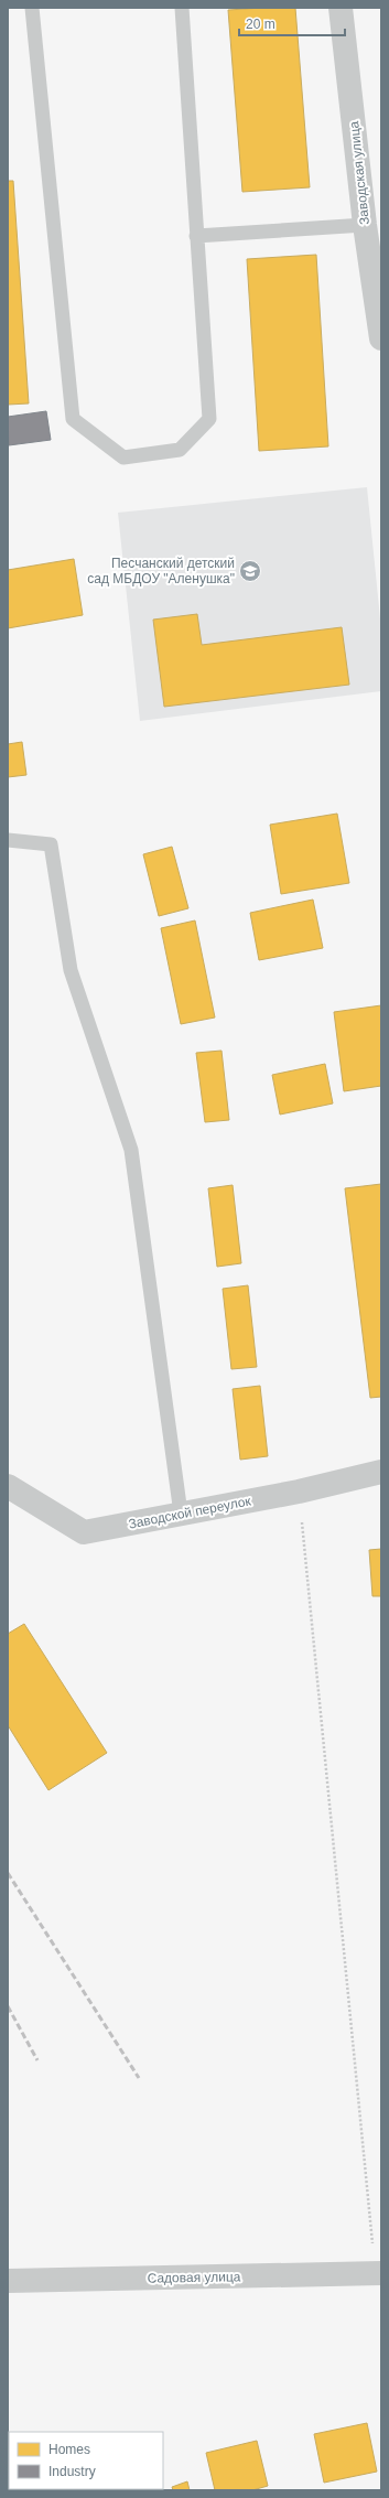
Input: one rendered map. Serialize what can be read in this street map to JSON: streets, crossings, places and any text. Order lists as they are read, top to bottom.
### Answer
{
  "streets": {
    "street": ["Заводская улица", "Заводской переулок", "Садовая улица"]
  },
  "places": {
    "school or university": ["Песчанский детский сад МБДОУ \"Аленушка\""]
  },
  "legend": ["Homes", "Industry"],
  "scale_bar": "20 m"
}
